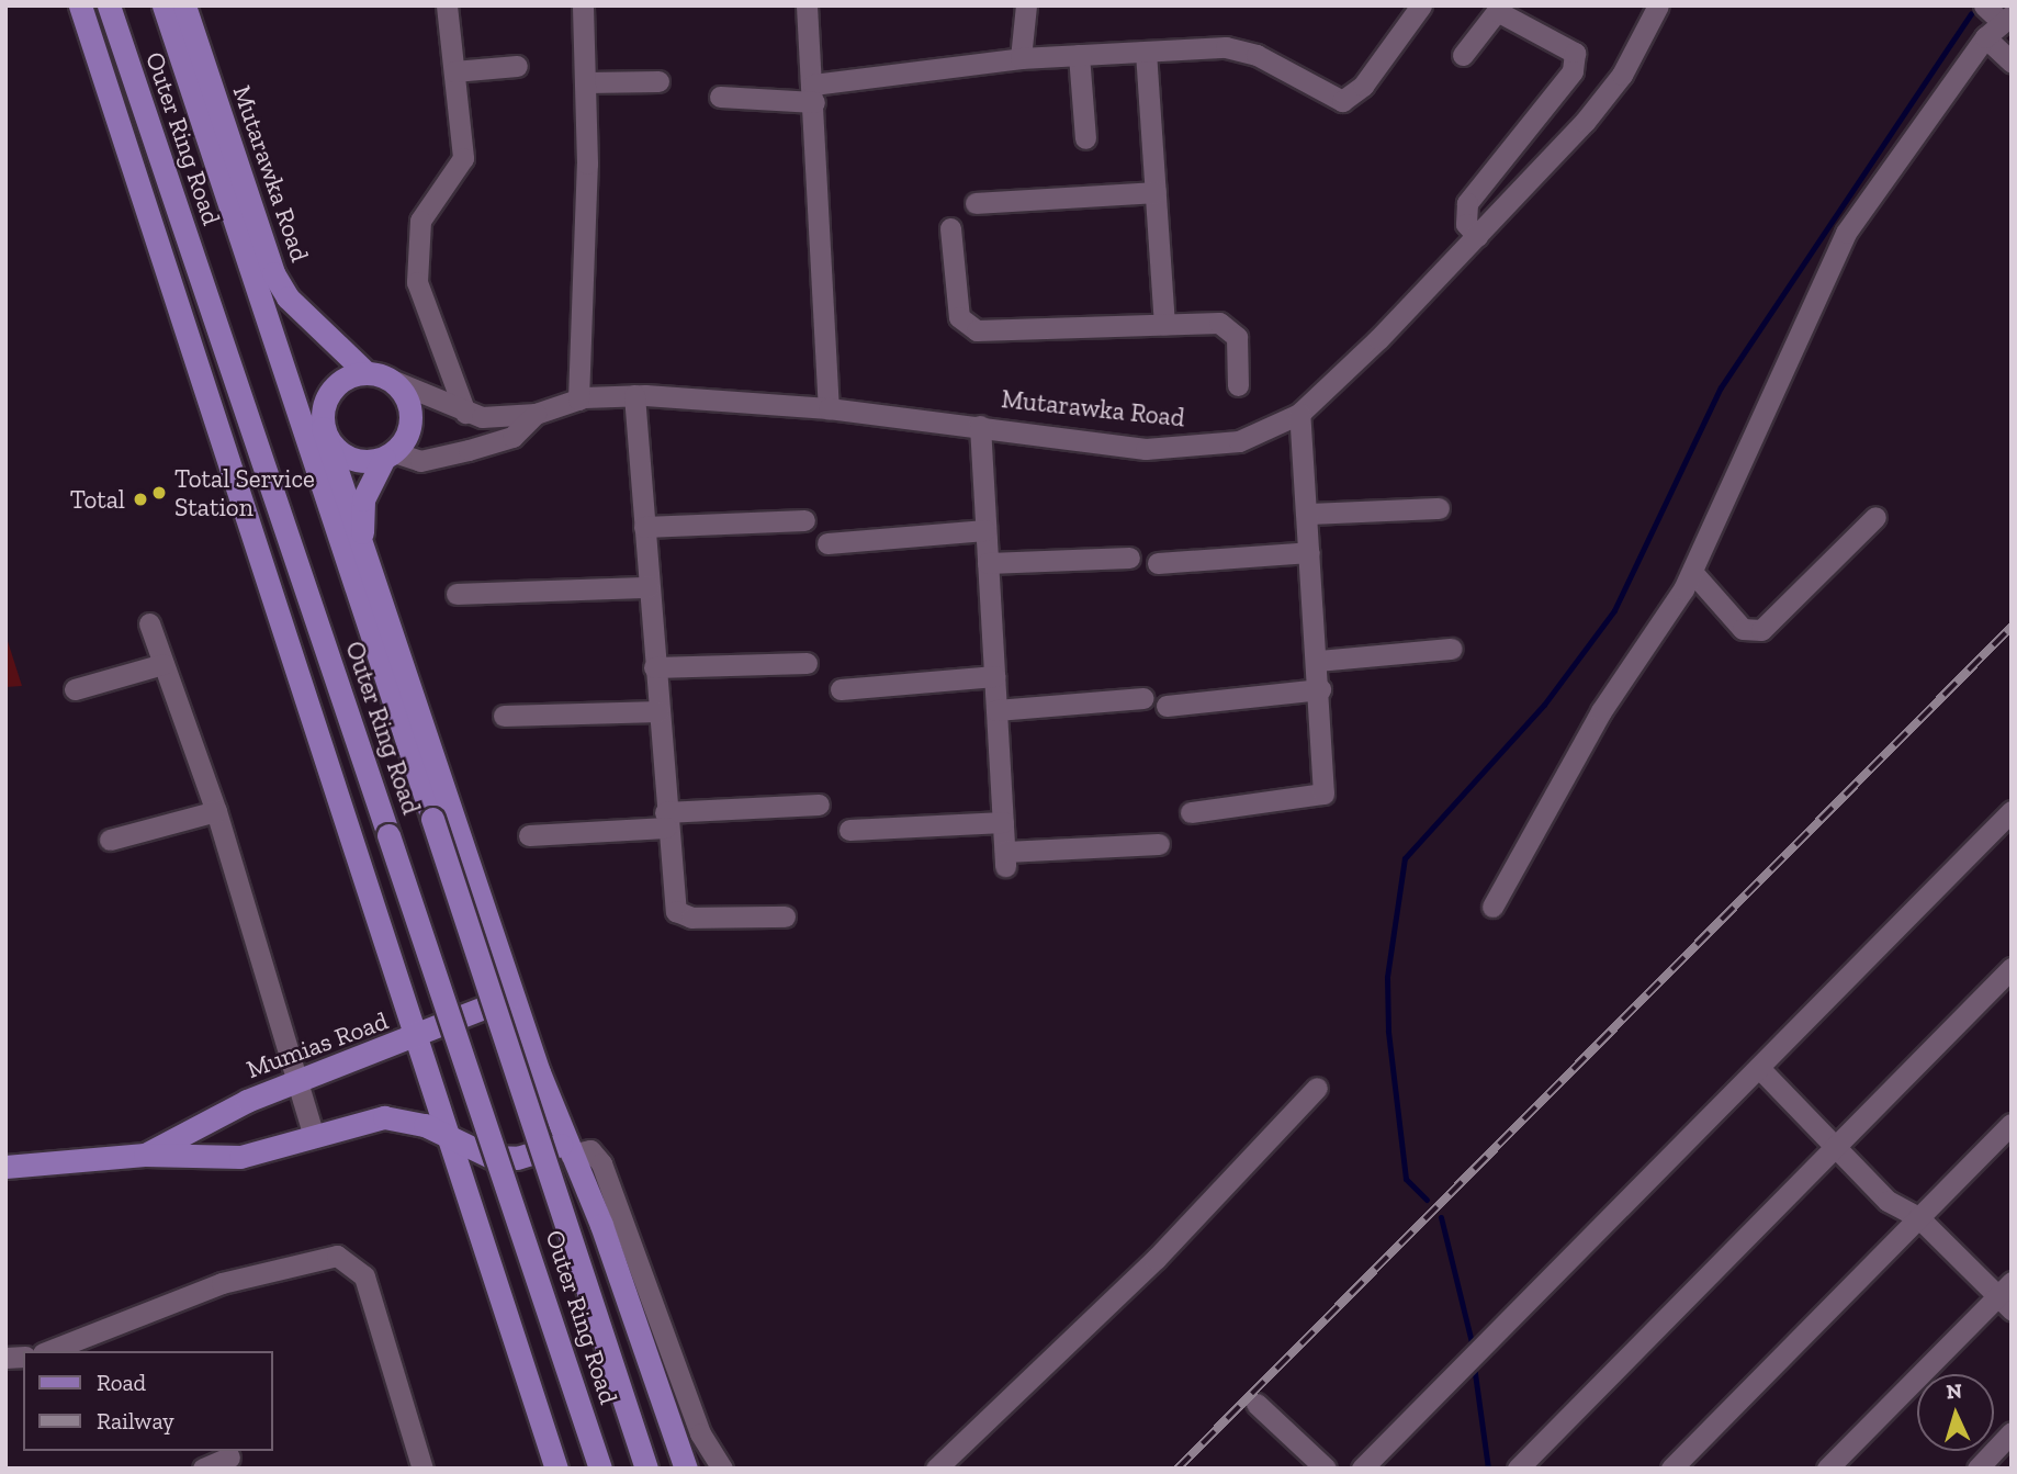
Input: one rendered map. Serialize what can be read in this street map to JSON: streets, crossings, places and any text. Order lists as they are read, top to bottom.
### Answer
{
  "streets": {
    "main road": ["Outer Ring Road", "Mutarawka Road", "Mumias Road"]
  },
  "crossings": [
    ["Outer Ring Road", "Mutarawka Road"],
    ["Outer Ring Road", "Mumias Road"]
  ],
  "places": ["Total Service Station", "Total"],
  "legend": ["Road", "Railway"],
  "north": "top"
}
